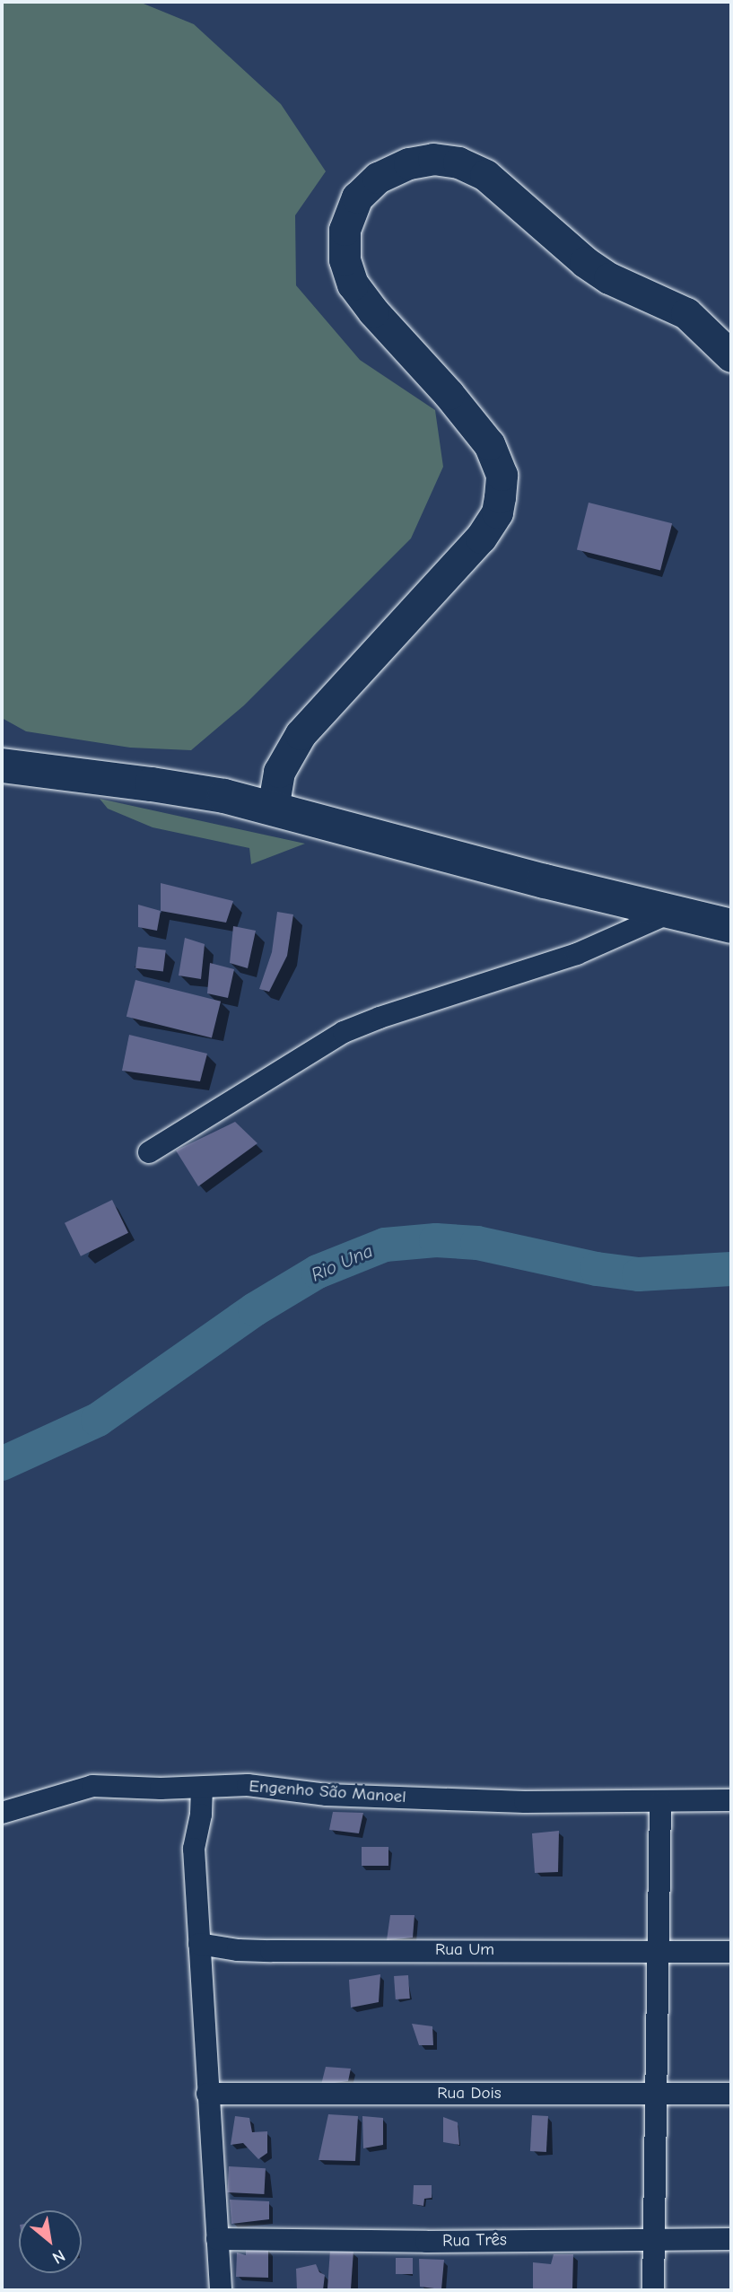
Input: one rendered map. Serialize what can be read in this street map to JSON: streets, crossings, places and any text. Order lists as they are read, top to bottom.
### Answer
{
  "streets": {
    "street": [
      "Engenho São Manoel",
      "Rua Um",
      "Rua Dois",
      "Rua Três"
    ]
  },
  "water": ["Rio Una"],
  "north": "bottom right"
}
